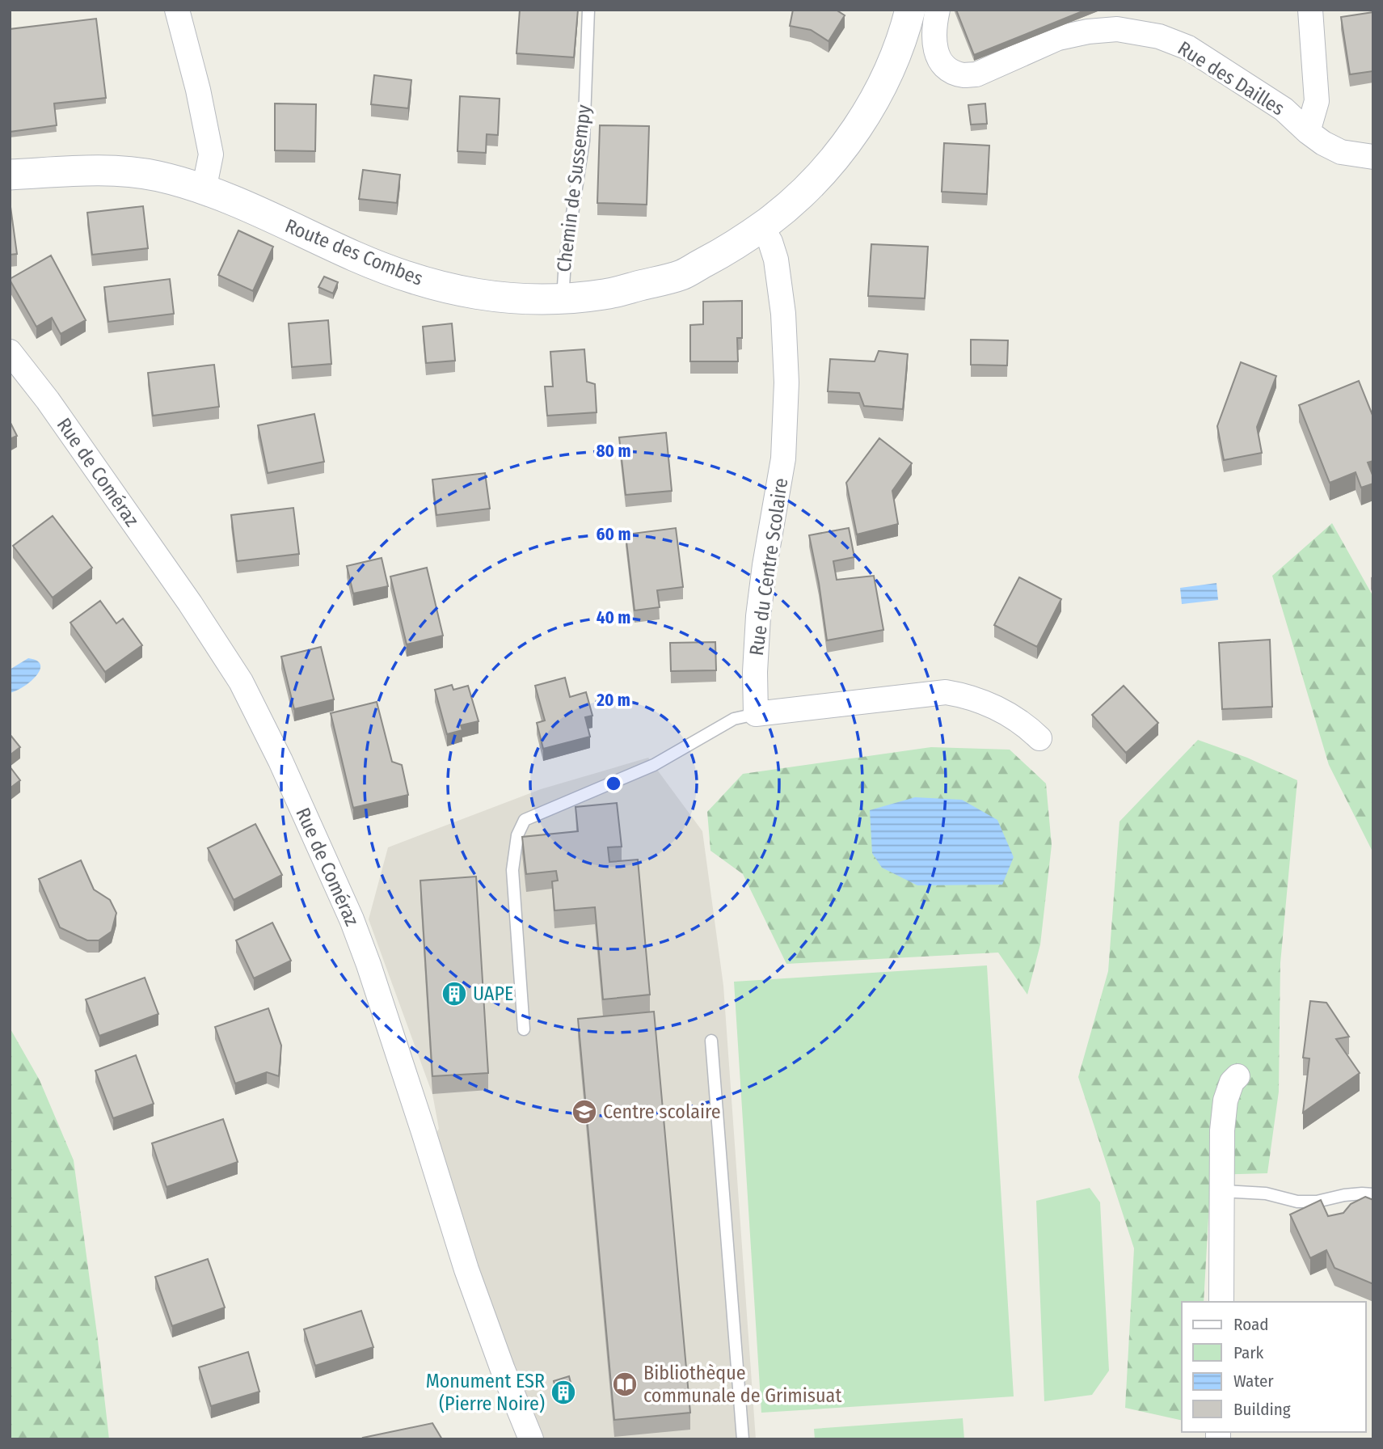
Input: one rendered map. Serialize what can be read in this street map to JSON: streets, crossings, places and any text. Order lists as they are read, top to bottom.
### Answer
{
  "streets": {
    "street": [
      "Rue des Dailles",
      "Route des Combes",
      "Rue de Coméraz",
      "Rue du Centre Scolaire"
    ],
    "lane": ["Chemin de Sussempy"]
  },
  "crossings": [
    ["Chemin de Sussempy", "Route des Combes"],
    ["Route des Combes", "Rue du Centre Scolaire"]
  ],
  "places": {
    "building": ["UAPE", "Monument ESR (Pierre Noire)"],
    "school or university": ["Centre scolaire"],
    "library": ["Bibliothèque communale de Grimisuat"]
  },
  "legend": [
    "Road",
    "Park",
    "Water",
    "Building"
  ],
  "rings": [
    "80 m",
    "60 m",
    "40 m",
    "20 m"
  ]
}
